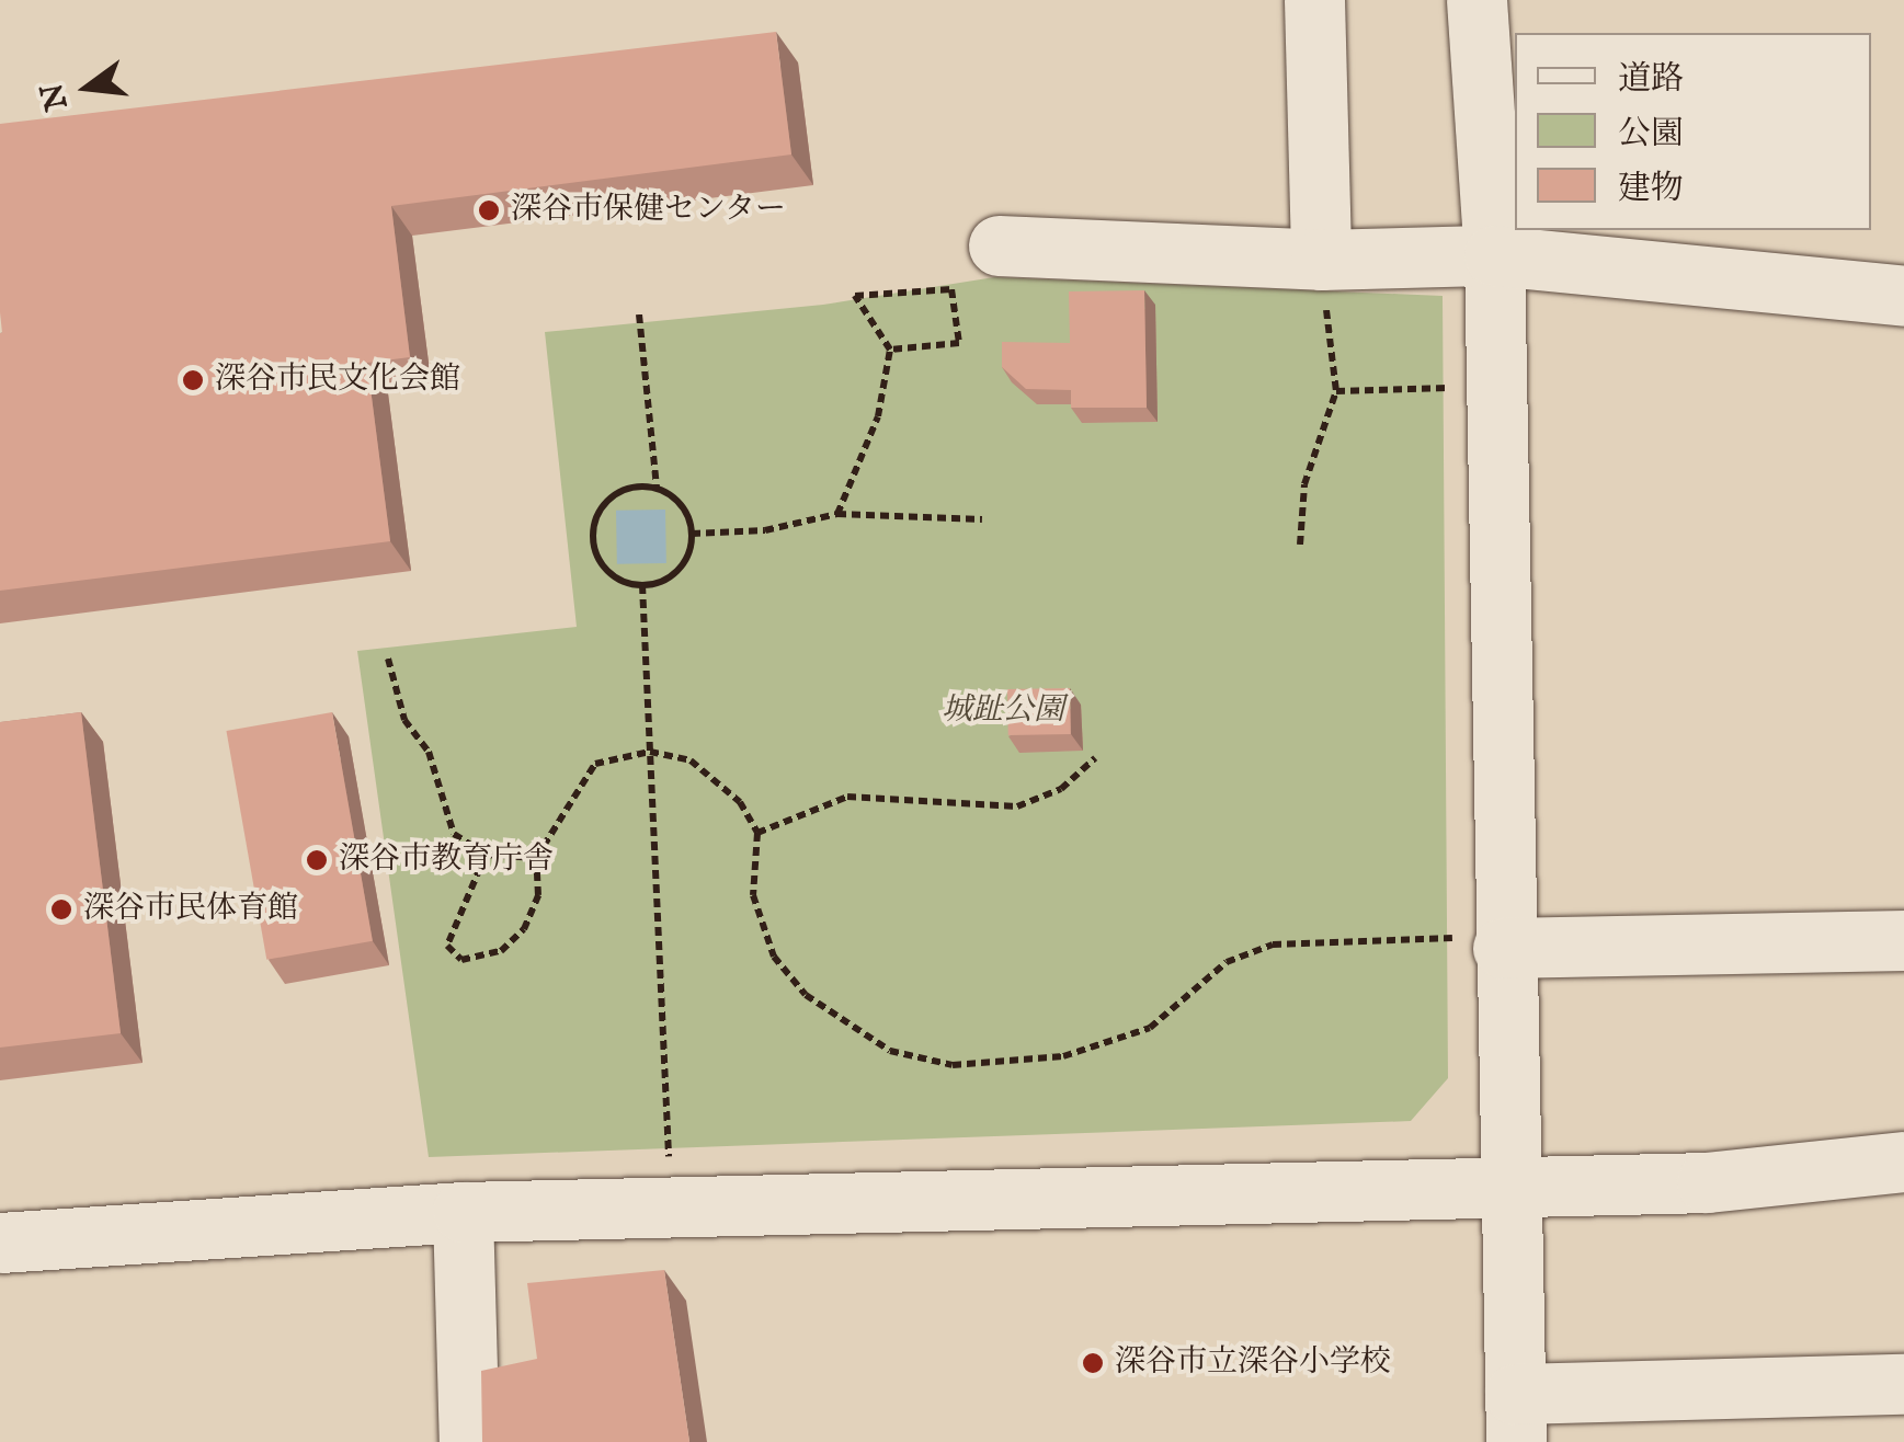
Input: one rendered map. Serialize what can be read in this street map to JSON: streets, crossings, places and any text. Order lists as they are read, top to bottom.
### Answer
{
  "parks": ["城趾公園"],
  "places": [
    "深谷市保健センター",
    "深谷市民文化会館",
    "深谷市教育庁舎",
    "深谷市民体育館",
    "深谷市立深谷小学校"
  ],
  "legend": ["道路", "公園", "建物"],
  "north": "left"
}
